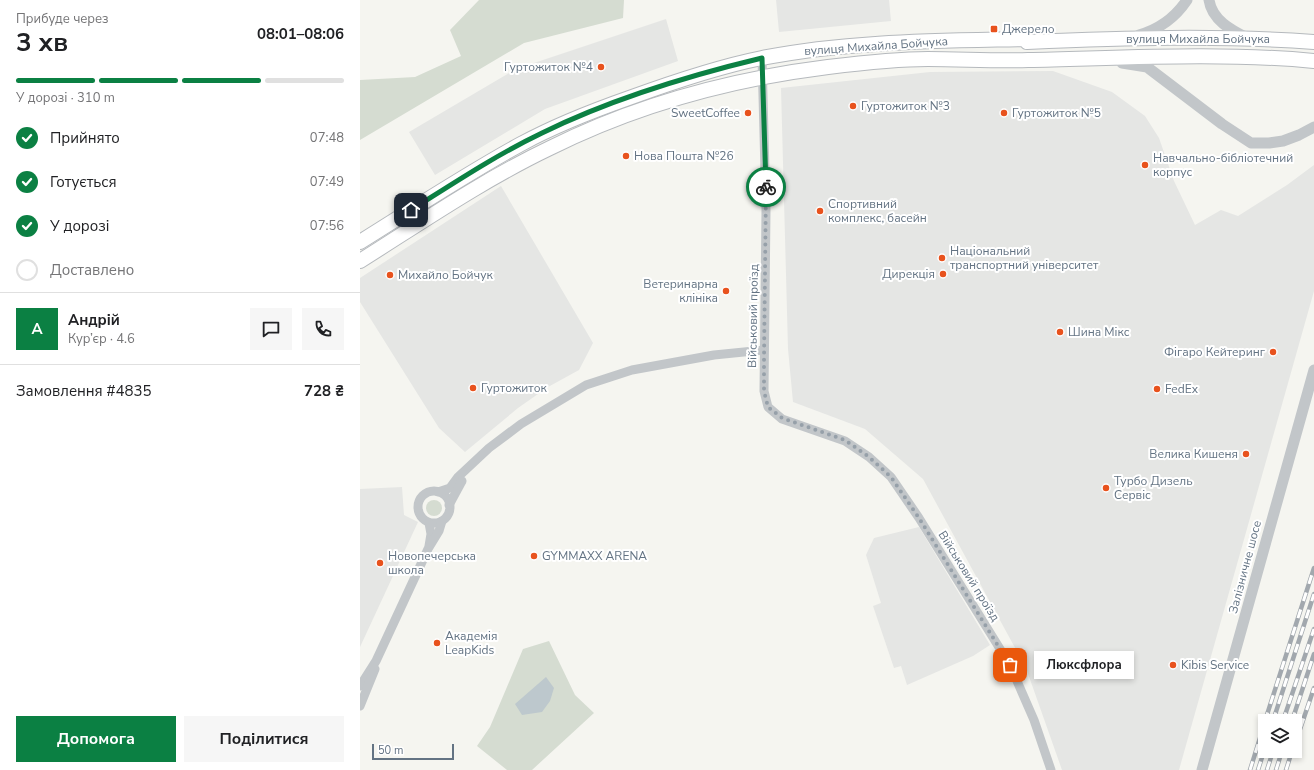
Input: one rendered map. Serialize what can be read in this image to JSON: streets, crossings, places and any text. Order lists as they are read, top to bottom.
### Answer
{
  "streets": {
    "main road": ["вулиця Михайла Бойчука"],
    "street": ["Військовий проїзд", "Залізничне шосе"]
  },
  "crossings": [
    ["вулиця Михайла Бойчука", "Військовий проїзд"]
  ],
  "places": {
    "transit": ["Джерело"],
    "other": [
      "Гуртожиток №4",
      "Гуртожиток №3",
      "SweetCoffee",
      "Гуртожиток №5",
      "Нова Пошта №26",
      "Навчально-бібліотечний корпус",
      "Спортивний комплекс, басейн",
      "Національний транспортний університет",
      "Дирекція",
      "Михайло Бойчук",
      "Ветеринарна клініка",
      "Шина Мікс",
      "Фігаро Кейтеринг",
      "Гуртожиток",
      "FedEx",
      "Велика Кишеня",
      "Турбо Дизель Сервіс",
      "GYMMAXX ARENA",
      "Новопечерська школа",
      "Академія LeapKids",
      "Люксфлора",
      "Kibis Service"
    ]
  },
  "scale_bar": "50 m",
  "page": {
    "heading": ["3 хв", "Прибуде через", "08:01–08:06"],
    "panel": [
      "Андрій",
      "Кур’єр · 4.6",
      "Замовлення #4835",
      "728 ₴"
    ],
    "bar": "У дорозі · 310 m",
    "list": [
      ["Прийнято", "07:48"],
      ["Готується", "07:49"],
      ["У дорозі", "07:56"],
      "Доставлено"
    ],
    "round": "А",
    "bubble": "Люксфлора",
    "buttons": ["Допомога", "Поділитися"],
    "scale": "50 m"
  }
}
